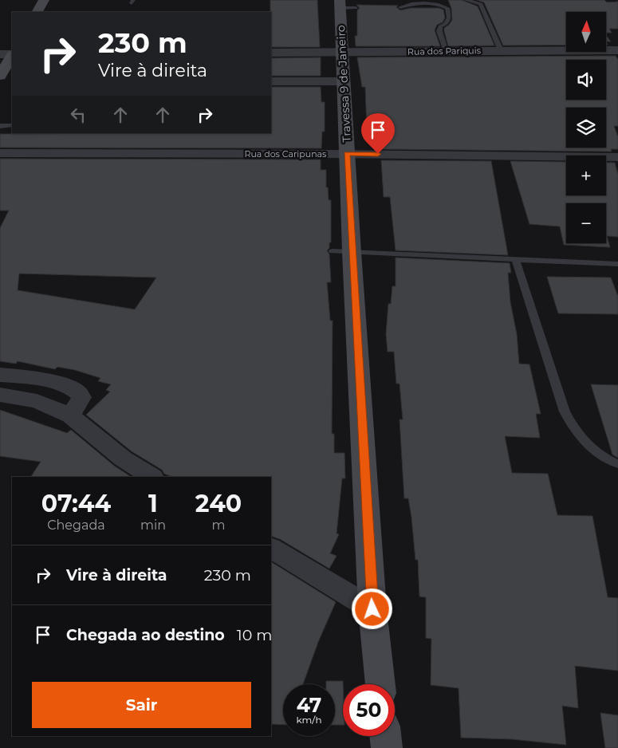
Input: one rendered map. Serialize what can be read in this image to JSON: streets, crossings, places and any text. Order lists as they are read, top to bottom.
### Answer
{
  "streets": {
    "main road": ["Travessa 9 de Janeiro"],
    "street": ["Rua dos Pariquis", "Rua dos Caripunas"]
  },
  "crossings": [
    ["Rua dos Pariquis", "Travessa 9 de Janeiro"],
    ["Travessa 9 de Janeiro", "Rua dos Caripunas"]
  ],
  "north": "top",
  "page": {
    "map_buttons": ["+", "−"],
    "turn": ["230 m", "Vire à direita"],
    "eta": [
      "07:44",
      "Chegada",
      "1",
      "min",
      "240",
      "m"
    ],
    "list": [
      {
        "name": "Vire à direita",
        "value": "230 m"
      },
      {
        "name": "Chegada ao destino",
        "value": "10 m"
      }
    ],
    "buttons": "Sair",
    "speed": "47 km/h",
    "limit": "50"
  }
}
